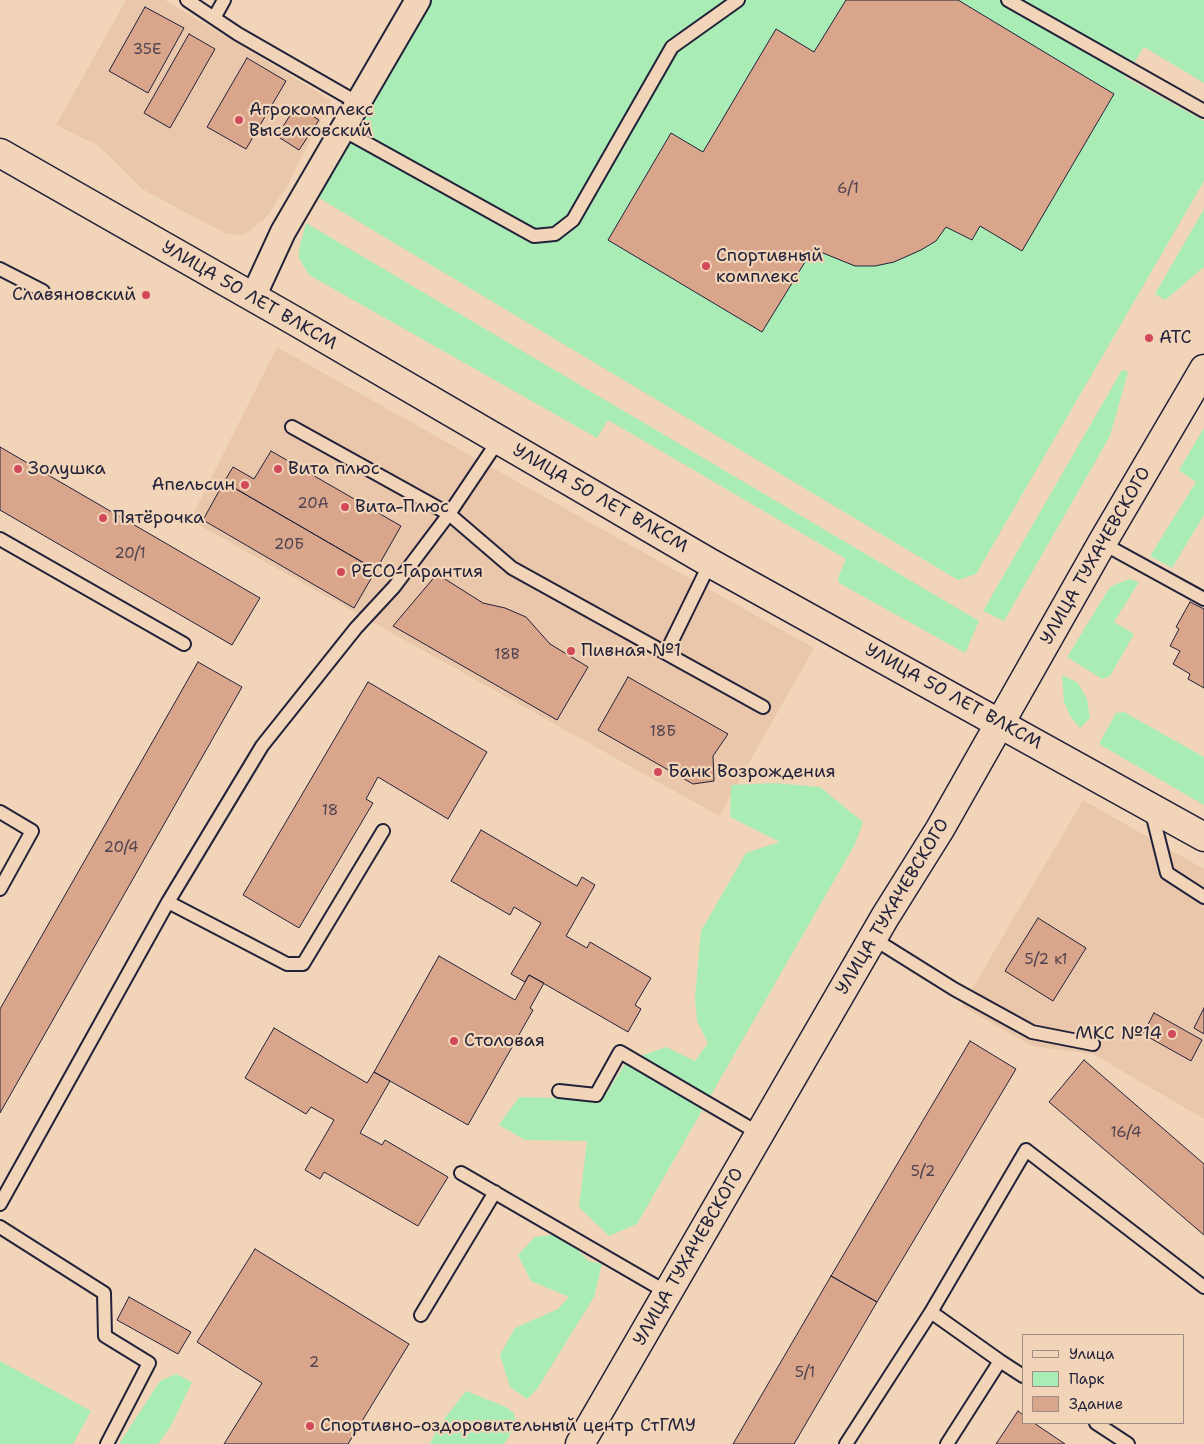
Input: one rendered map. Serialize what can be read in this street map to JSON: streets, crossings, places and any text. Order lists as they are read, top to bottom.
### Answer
{
  "streets": {
    "street": ["УЛИЦА 50 ЛЕТ ВЛКСМ", "УЛИЦА ТУХАЧЕВСКОГО"]
  },
  "crossings": [
    ["УЛИЦА 50 ЛЕТ ВЛКСМ", "УЛИЦА ТУХАЧЕВСКОГО"]
  ],
  "places": [
    "Агрокомплекс Выселковский",
    "Спортивный комплекс",
    "Славяновский",
    "АТС",
    "Золушка",
    "Вита плюс",
    "Апельсин",
    "Вита-Плюс",
    "Пятёрочка",
    "РЕСО-Гарантия",
    "Пивная №1",
    "Банк Возрождения",
    "МКС №14",
    "Столовая",
    "Спортивно-оздоровительный центр СтГМУ"
  ],
  "house_numbers": [
    "35Е",
    "6/1",
    "20А",
    "20Б",
    "20/1",
    "18В",
    "18Б",
    "18",
    "20/4",
    "5/2 к1",
    "16/4",
    "5/2",
    "2",
    "5/1"
  ],
  "legend": ["Улица", "Парк", "Здание"]
}
